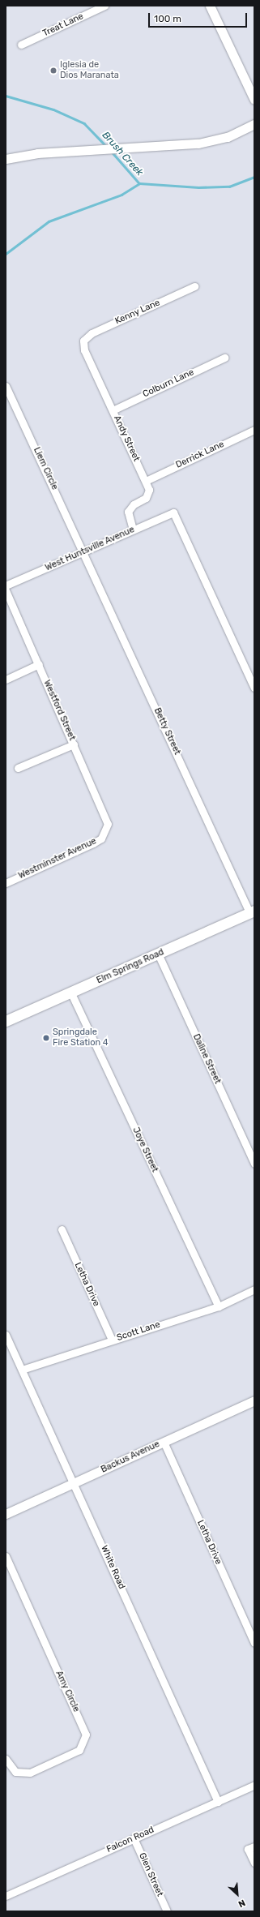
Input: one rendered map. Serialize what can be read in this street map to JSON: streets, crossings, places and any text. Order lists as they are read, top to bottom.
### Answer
{
  "streets": {
    "main road": ["Elm Springs Road"],
    "street": [
      "Treat Lane",
      "Kenny Lane",
      "Colburn Lane",
      "Andy Street",
      "Derrick Lane",
      "Liem Circle",
      "West Huntsville Avenue",
      "Westford Street",
      "Betty Street",
      "Westminster Avenue",
      "Daline Street",
      "Joye Street",
      "Letha Drive",
      "Scott Lane",
      "Backus Avenue",
      "White Road",
      "Amy Circle",
      "Falcon Road",
      "Glen Street"
    ]
  },
  "crossings": [
    ["Kenny Lane", "Andy Street"],
    ["Colburn Lane", "Andy Street"],
    ["Andy Street", "Derrick Lane"],
    ["Andy Street", "West Huntsville Avenue"],
    ["Liem Circle", "West Huntsville Avenue"],
    ["Liem Circle", "Betty Street"],
    ["West Huntsville Avenue", "Betty Street"],
    ["Westford Street", "Westminster Avenue"],
    ["Betty Street", "Elm Springs Road"],
    ["Elm Springs Road", "Daline Street"],
    ["Elm Springs Road", "Joye Street"],
    ["Joye Street", "Scott Lane"],
    ["Letha Drive", "Scott Lane"],
    ["Letha Drive", "Backus Avenue"],
    ["Scott Lane", "White Road"],
    ["Backus Avenue", "White Road"],
    ["White Road", "Falcon Road"],
    ["Falcon Road", "Glen Street"]
  ],
  "water": ["Brush Creek"],
  "places": ["Iglesia de Dios Maranata", "Springdale Fire Station 4"],
  "scale_bar": "100 m",
  "north": "bottom right"
}
